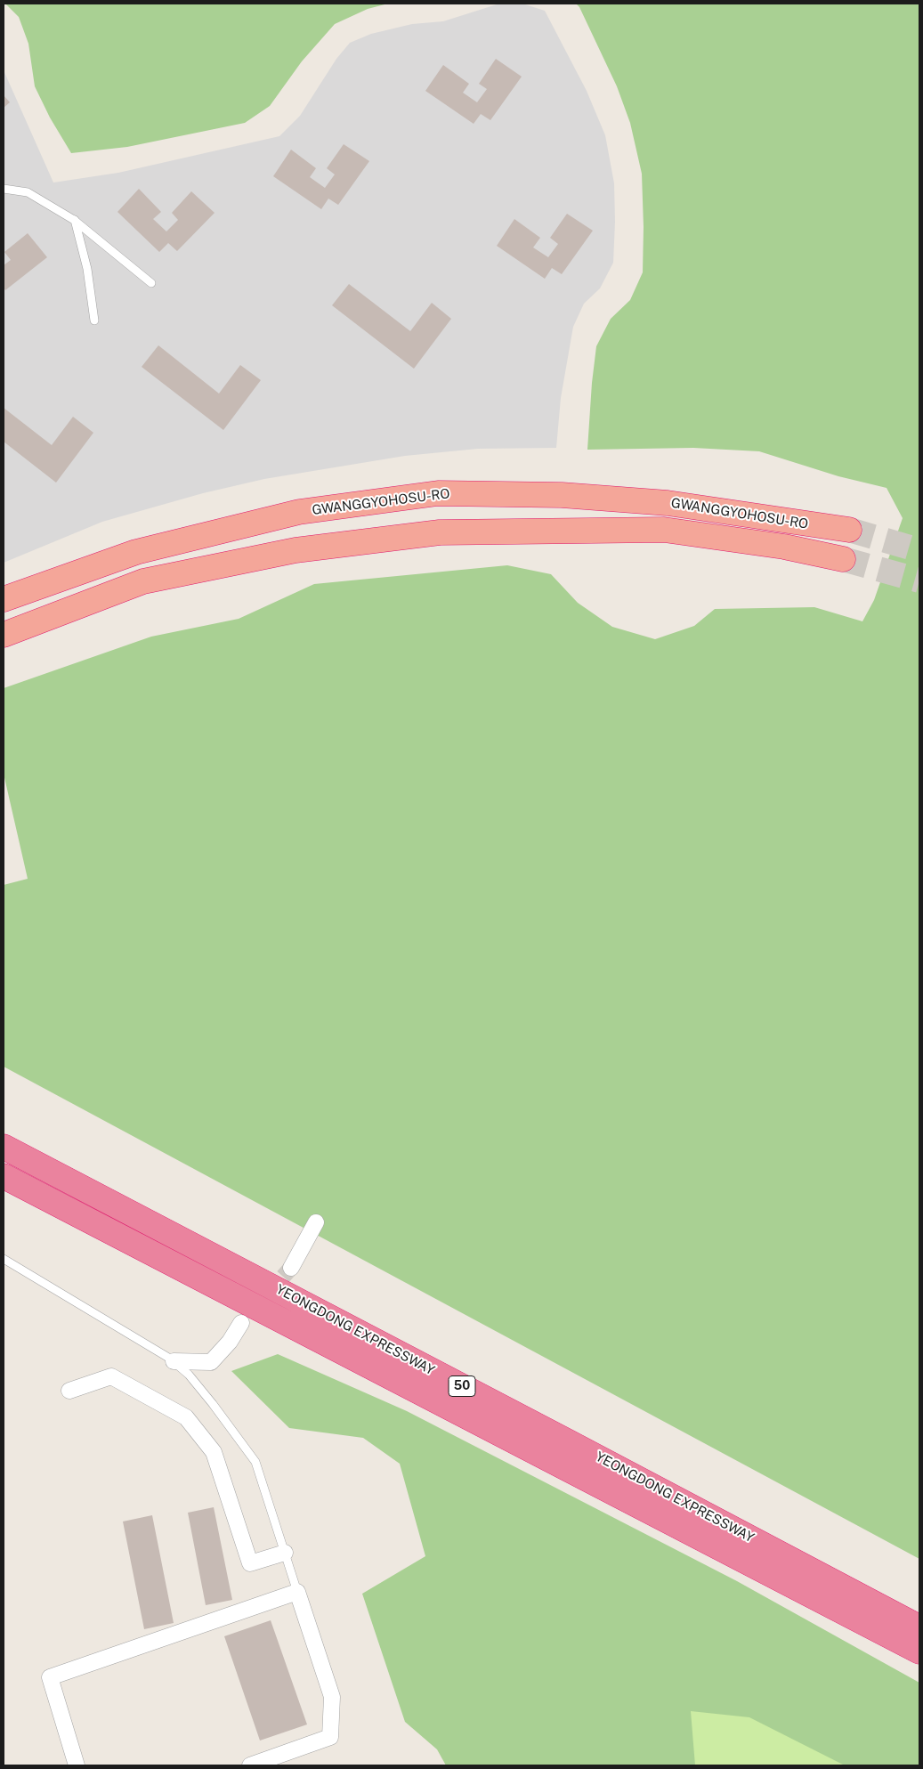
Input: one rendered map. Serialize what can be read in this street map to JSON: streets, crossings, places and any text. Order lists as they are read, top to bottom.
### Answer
{
  "streets": {
    "highway": ["GWANGGYOHOSU-RO", "YEONGDONG EXPRESSWAY", "50"]
  }
}
